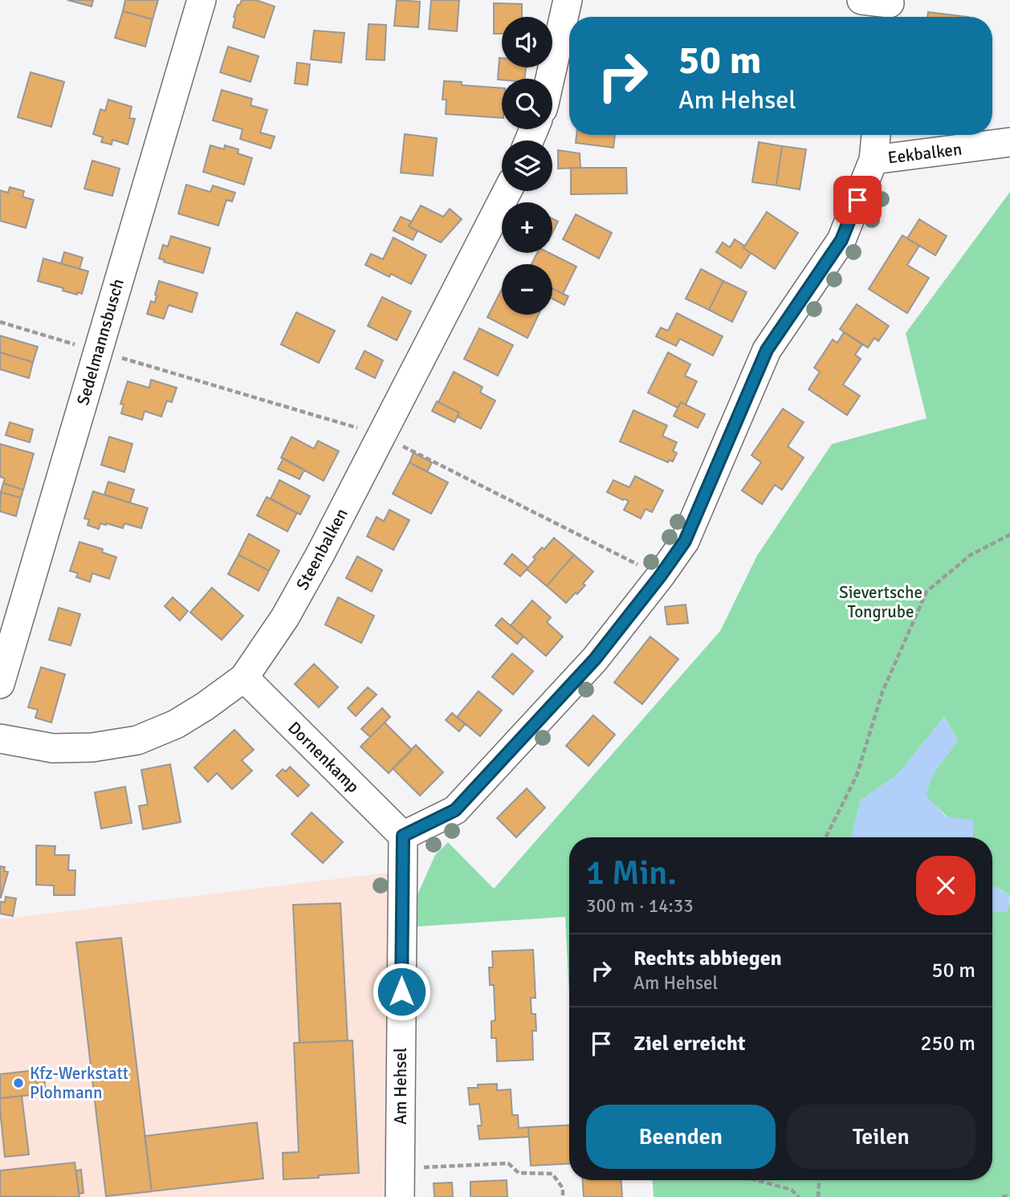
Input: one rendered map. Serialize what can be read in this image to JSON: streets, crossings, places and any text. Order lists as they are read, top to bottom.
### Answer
{
  "streets": {
    "street": [
      "Eekbalken",
      "Sedelmannsbusch",
      "Steenbalken",
      "Dornenkamp",
      "Am Hehsel"
    ]
  },
  "crossings": [
    ["Steenbalken", "Dornenkamp"],
    ["Dornenkamp", "Am Hehsel"]
  ],
  "parks": ["Sievertsche Tongrube"],
  "places": ["Kfz-Werkstatt Plohmann"],
  "page": {
    "map_buttons": ["+", "−"],
    "turn": ["50 m", "Am Hehsel"],
    "heading": ["1 Min.", "300 m · 14:33"],
    "list": [
      {
        "name": "Rechts abbiegen",
        "note": "Am Hehsel",
        "value": "50 m"
      },
      {
        "name": "Ziel erreicht",
        "value": "250 m"
      }
    ],
    "buttons": ["Beenden", "Teilen"]
  }
}
